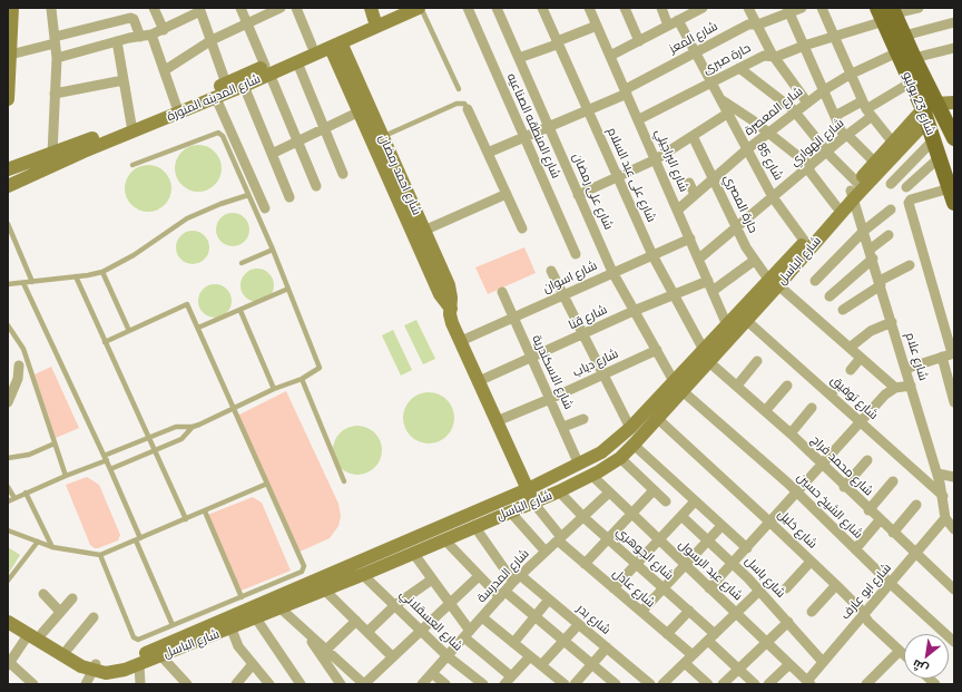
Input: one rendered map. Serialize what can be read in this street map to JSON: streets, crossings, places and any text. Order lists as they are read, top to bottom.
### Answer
{
  "streets": {
    "main road": [
      "شارع المدينه المنورة",
      "شارع 23 يوليو",
      "شارع احمد رمضان",
      "شارع الباسل"
    ],
    "street": [
      "شارع المعز",
      "حارة صبرى",
      "شارع المعصرة",
      "شارع المنطقه الصناعيه",
      "شارع الهواري",
      "شارع البراجيلي",
      "شارع 85",
      "شارع على عبد السلام",
      "شارع على رمضان",
      "حارة المصري",
      "شارع اسوان",
      "شارع قنا",
      "شارع علام",
      "شارع دياب",
      "شارع الاسكندرية",
      "شارع توفيق",
      "شارع محمد فراج",
      "شارع الشيخ حسين",
      "شارع خليل",
      "شارع الجوهري",
      "شارع عبد الرسول",
      "شارع المدرسة",
      "شارع باسل",
      "شارع عادل",
      "شارع ابو عارف",
      "شارع بدر",
      "شارع العسقلاني"
    ]
  },
  "crossings": [
    ["شارع المعز", "شارع المنطقه الصناعيه"],
    ["شارع المعز", "شارع البراجيلي"],
    ["شارع المعز", "شارع 85"],
    ["شارع المعز", "شارع على عبد السلام"],
    ["شارع المعز", "شارع على رمضان"],
    ["حارة صبرى", "شارع 23 يوليو"],
    ["حارة صبرى", "شارع البراجيلي"],
    ["حارة صبرى", "شارع 85"],
    ["شارع المدينه المنورة", "شارع احمد رمضان"],
    ["شارع 23 يوليو", "شارع المعصرة"],
    ["شارع 23 يوليو", "شارع الهواري"],
    ["شارع 23 يوليو", "شارع الباسل"],
    ["شارع المعصرة", "شارع البراجيلي"],
    ["شارع المعصرة", "شارع 85"],
    ["شارع المعصرة", "حارة المصري"],
    ["شارع الهواري", "شارع البراجيلي"],
    ["شارع الهواري", "شارع 85"],
    ["شارع الهواري", "حارة المصري"],
    ["شارع البراجيلي", "شارع الباسل"],
    ["شارع البراجيلي", "شارع اسوان"],
    ["شارع البراجيلي", "شارع قنا"],
    ["شارع 85", "شارع الباسل"],
    ["شارع احمد رمضان", "شارع الباسل"],
    ["شارع احمد رمضان", "شارع اسوان"],
    ["شارع احمد رمضان", "شارع قنا"],
    ["شارع احمد رمضان", "شارع دياب"],
    ["شارع احمد رمضان", "شارع عادل"],
    ["شارع على عبد السلام", "شارع الباسل"],
    ["شارع على عبد السلام", "شارع اسوان"],
    ["شارع على عبد السلام", "شارع قنا"],
    ["شارع على عبد السلام", "شارع محمد فراج"],
    ["شارع على رمضان", "شارع الباسل"],
    ["شارع على رمضان", "شارع اسوان"],
    ["شارع على رمضان", "شارع قنا"],
    ["شارع على رمضان", "شارع دياب"],
    ["شارع على رمضان", "شارع الشيخ حسين"],
    ["حارة المصري", "شارع الباسل"],
    ["شارع الباسل", "شارع علام"],
    ["شارع الباسل", "شارع الاسكندرية"],
    ["شارع الباسل", "شارع توفيق"],
    ["شارع الباسل", "شارع محمد فراج"],
    ["شارع الباسل", "شارع الشيخ حسين"],
    ["شارع الباسل", "شارع خليل"],
    ["شارع الباسل", "شارع الجوهري"],
    ["شارع الباسل", "شارع عبد الرسول"],
    ["شارع الباسل", "شارع عادل"],
    ["شارع الباسل", "شارع بدر"],
    ["شارع الباسل", "شارع العسقلاني"],
    ["شارع اسوان", "شارع الاسكندرية"],
    ["شارع قنا", "شارع الاسكندرية"],
    ["شارع علام", "شارع توفيق"],
    ["شارع علام", "شارع ابو عارف"],
    ["شارع دياب", "شارع الاسكندرية"],
    ["شارع محمد فراج", "شارع ابو عارف"],
    ["شارع الشيخ حسين", "شارع ابو عارف"],
    ["شارع خليل", "شارع ابو عارف"],
    ["شارع الجوهري", "شارع المدرسة"],
    ["شارع عبد الرسول", "شارع المدرسة"],
    ["شارع عبد الرسول", "شارع ابو عارف"],
    ["شارع المدرسة", "شارع عادل"],
    ["شارع المدرسة", "شارع بدر"],
    ["شارع المدرسة", "شارع العسقلاني"],
    ["شارع باسل", "شارع ابو عارف"]
  ],
  "north": "bottom left"
}
